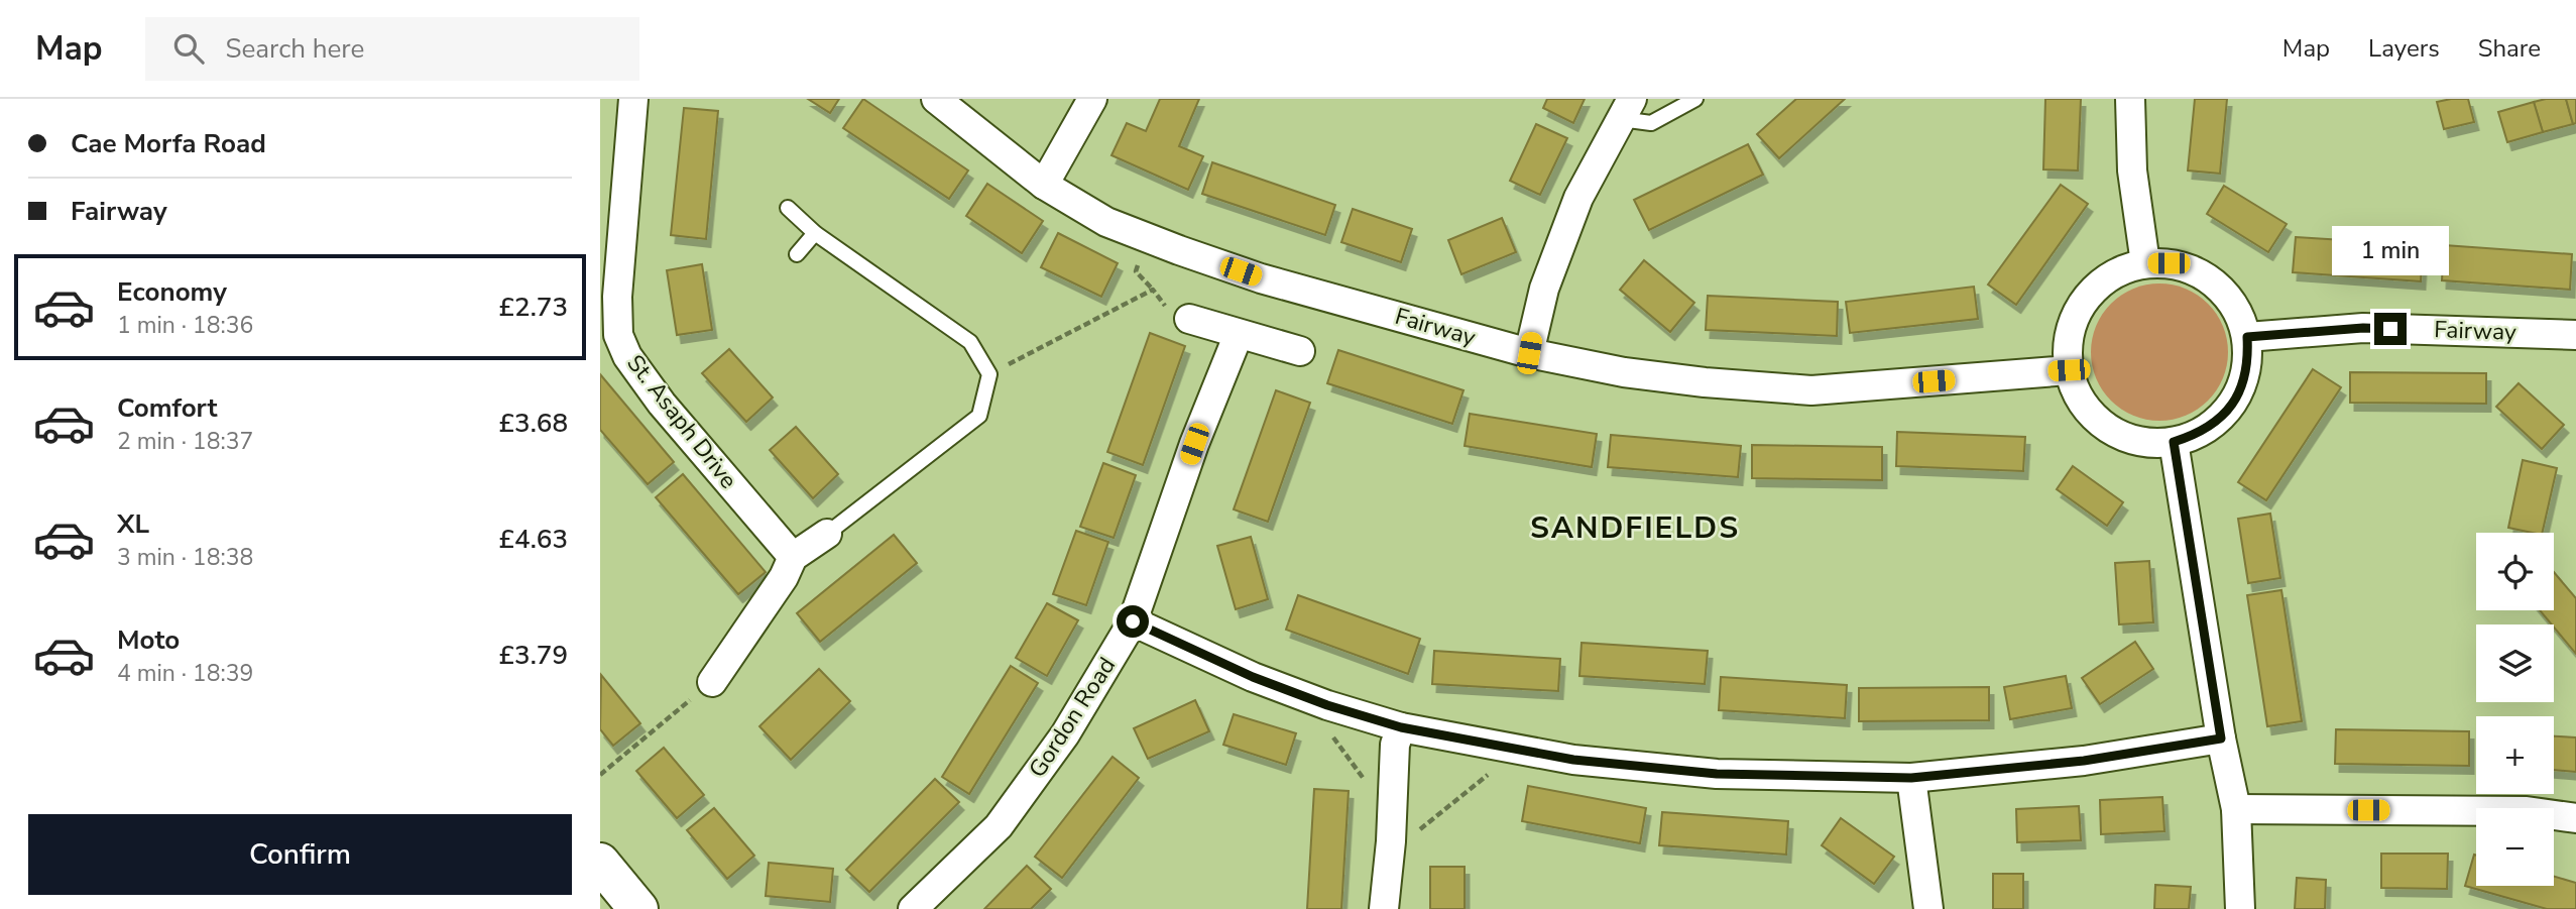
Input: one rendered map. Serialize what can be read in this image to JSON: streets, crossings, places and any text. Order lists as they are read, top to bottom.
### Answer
{
  "streets": {
    "street": ["Fairway", "St. Asaph Drive", "Gordon Road"]
  },
  "districts": ["SANDFIELDS"],
  "page": {
    "header": "Map",
    "search": "Search here",
    "nav": ["Map", "Layers", "Share"],
    "banner": ["Cae Morfa Road", "Fairway"],
    "bubble": "1 min",
    "list": [
      {
        "name": "Economy",
        "note": "1 min · 18:36",
        "value": "£2.73"
      },
      {
        "name": "Comfort",
        "note": "2 min · 18:37",
        "value": "£3.68"
      },
      {
        "name": "XL",
        "note": "3 min · 18:38",
        "value": "£4.63"
      },
      {
        "name": "Moto",
        "note": "4 min · 18:39",
        "value": "£3.79"
      }
    ],
    "map_buttons": ["+", "−"],
    "buttons": "Confirm"
  }
}
